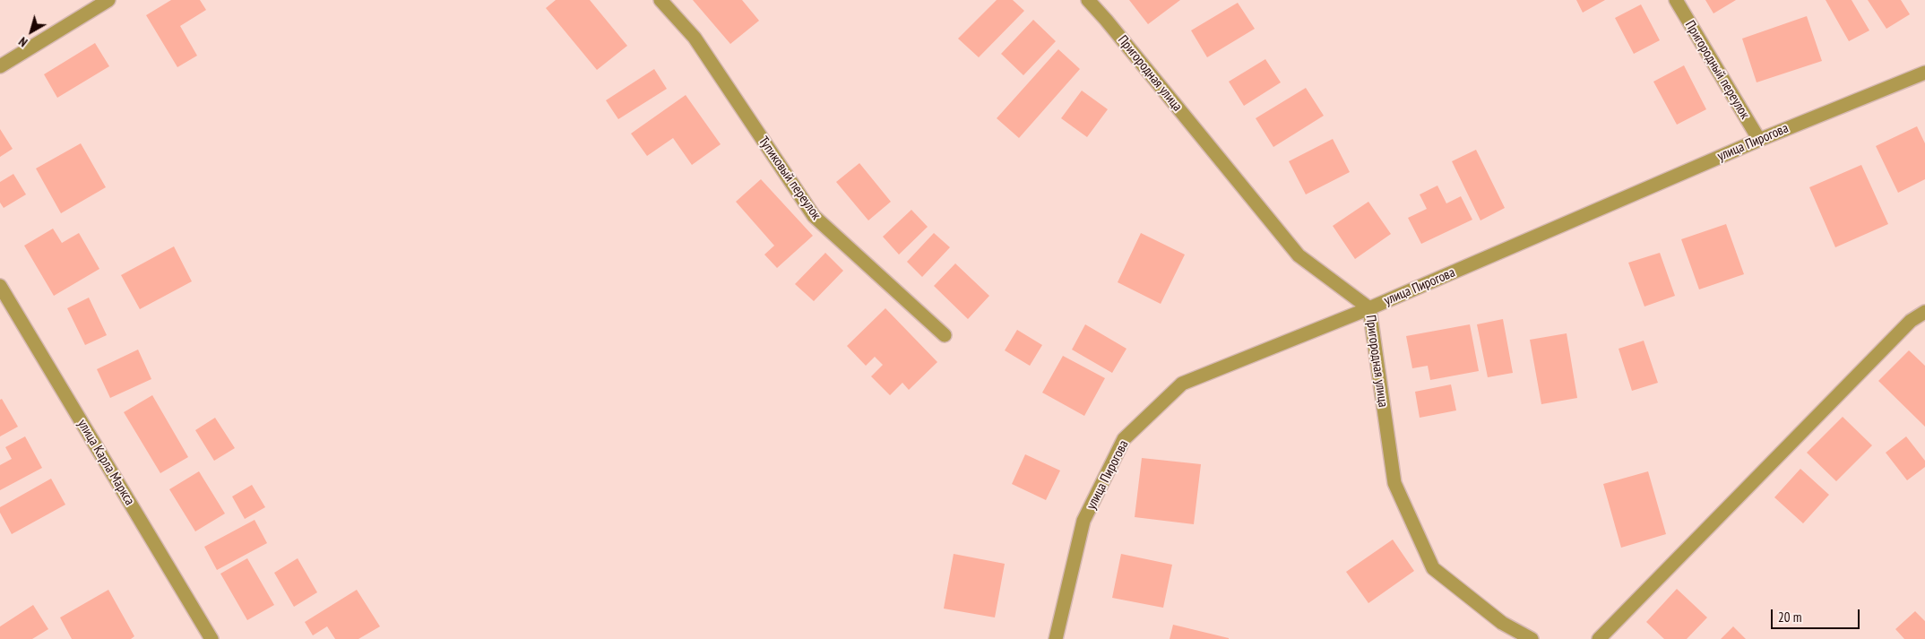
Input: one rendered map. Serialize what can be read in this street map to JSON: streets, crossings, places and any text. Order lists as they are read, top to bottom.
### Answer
{
  "streets": {
    "street": [
      "Пригородный переулок",
      "Пригородная улица",
      "улица Пирогова",
      "Тупиковый переулок",
      "улица Карла Маркса"
    ]
  },
  "crossings": [
    ["Пригородный переулок", "улица Пирогова"],
    ["Пригородная улица", "улица Пирогова"]
  ],
  "scale_bar": "20 m",
  "north": "bottom left"
}
